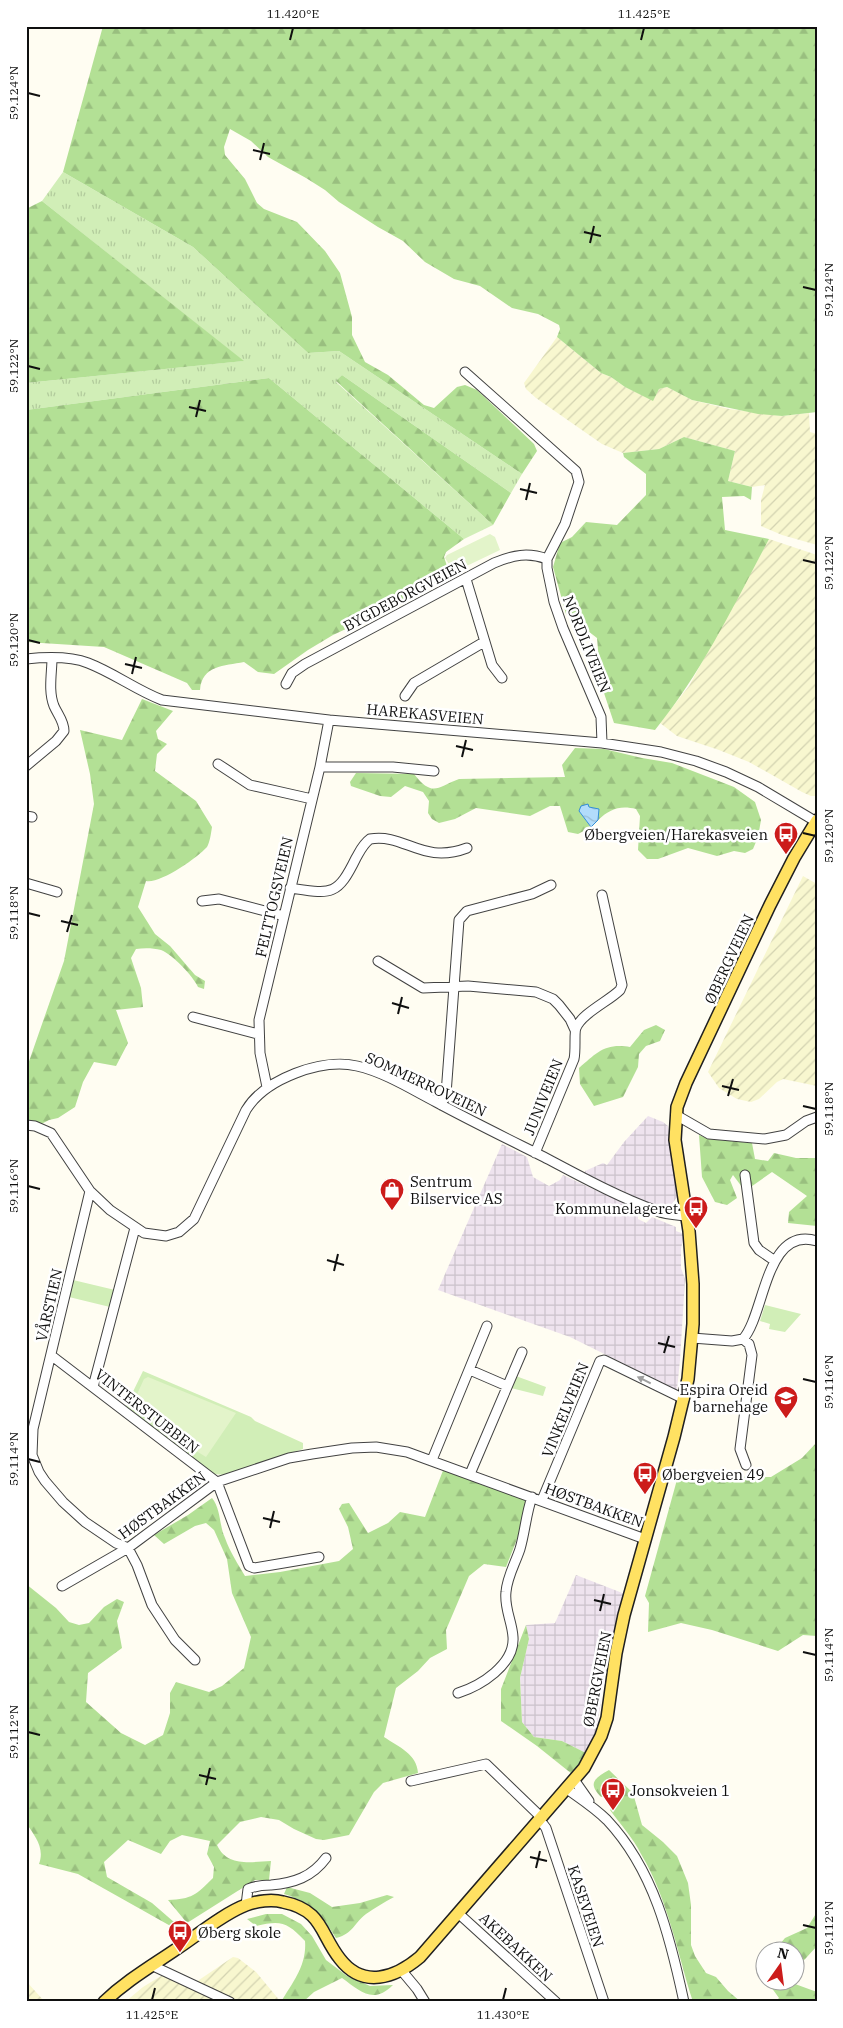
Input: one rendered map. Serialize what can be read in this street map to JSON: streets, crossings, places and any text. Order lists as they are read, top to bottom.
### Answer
{
  "streets": {
    "main road": ["ØBERGVEIEN"],
    "street": [
      "BYGDEBORGVEIEN",
      "NORDLIVEIEN",
      "HAREKASVEIEN",
      "FELTTOGSVEIEN",
      "SOMMERROVEIEN",
      "JUNIVEIEN",
      "VÅRSTIEN",
      "VINKELVEIEN",
      "VINTERSTUBBEN",
      "HØSTBAKKEN",
      "KASEVEIEN",
      "AKEBAKKEN"
    ]
  },
  "crossings": [
    ["BYGDEBORGVEIEN", "NORDLIVEIEN"],
    ["NORDLIVEIEN", "HAREKASVEIEN"],
    ["HAREKASVEIEN", "FELTTOGSVEIEN"],
    ["HAREKASVEIEN", "ØBERGVEIEN"],
    ["FELTTOGSVEIEN", "SOMMERROVEIEN"],
    ["ØBERGVEIEN", "SOMMERROVEIEN"],
    ["ØBERGVEIEN", "VINKELVEIEN"],
    ["ØBERGVEIEN", "HØSTBAKKEN"],
    ["ØBERGVEIEN", "KASEVEIEN"],
    ["ØBERGVEIEN", "AKEBAKKEN"],
    ["SOMMERROVEIEN", "JUNIVEIEN"],
    ["SOMMERROVEIEN", "VÅRSTIEN"],
    ["VÅRSTIEN", "VINTERSTUBBEN"],
    ["VÅRSTIEN", "HØSTBAKKEN"],
    ["VINKELVEIEN", "HØSTBAKKEN"],
    ["VINTERSTUBBEN", "HØSTBAKKEN"]
  ],
  "places": {
    "bus stop": [
      "Øbergveien/Harekasveien",
      "Kommunelageret",
      "Øbergveien 49",
      "Jonsokveien 1",
      "Øberg skole"
    ],
    "shop": ["Sentrum Bilservice AS"],
    "school or university": ["Espira Oreid barnehage"]
  },
  "north": "top",
  "coordinates": [
    "11.420°E",
    "11.425°E",
    "59.124°N",
    "59.122°N",
    "59.120°N",
    "59.118°N",
    "59.116°N",
    "59.114°N",
    "59.112°N",
    "11.430°E"
  ]
}
